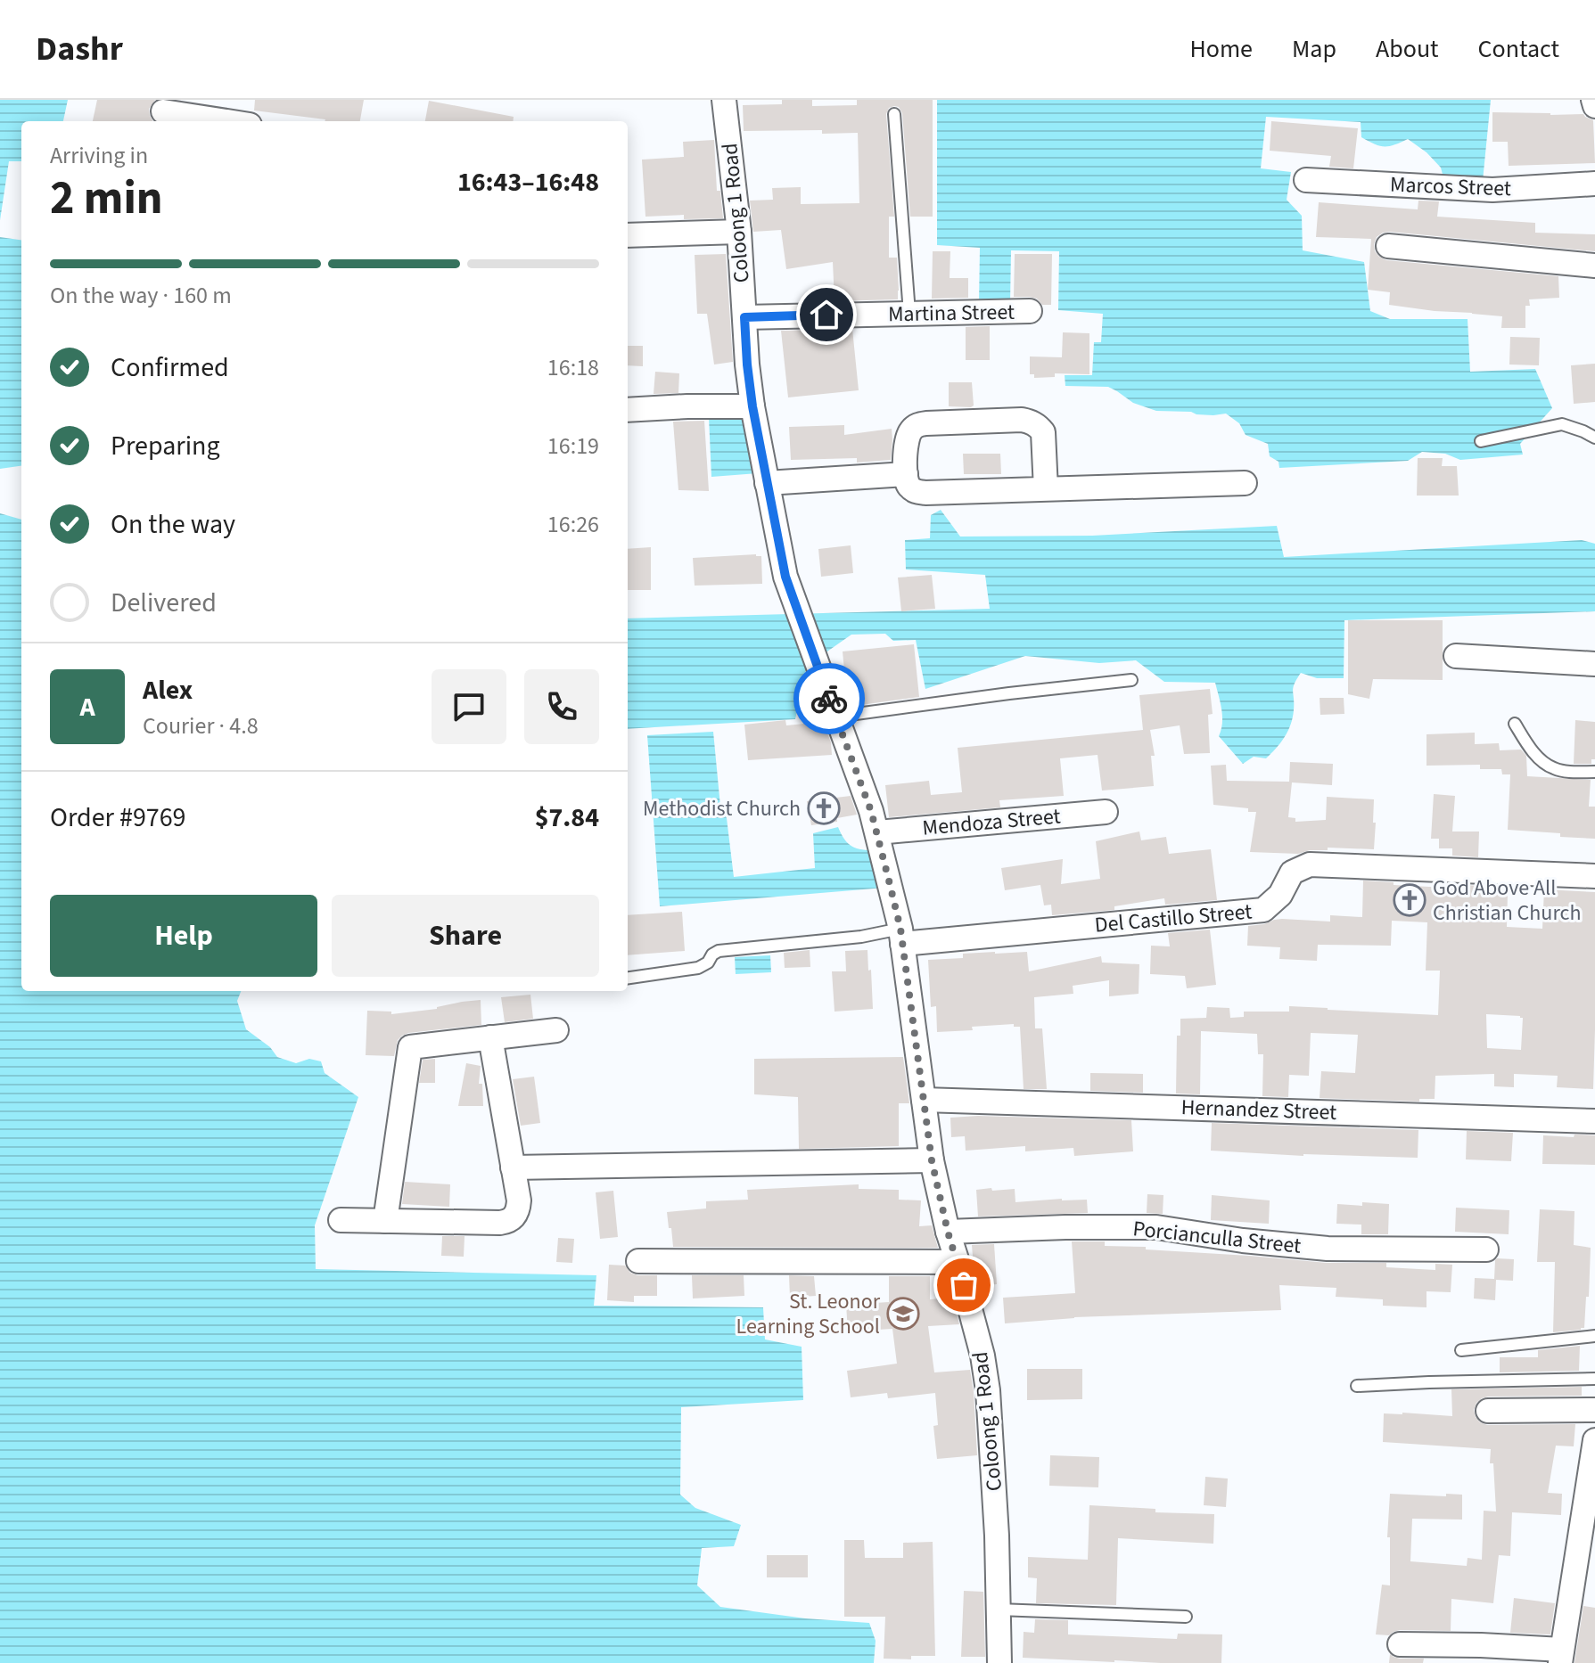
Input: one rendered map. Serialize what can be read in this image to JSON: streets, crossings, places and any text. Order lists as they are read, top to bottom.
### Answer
{
  "streets": {
    "street": [
      "Marcos Street",
      "Coloong 1 Road",
      "Martina Street",
      "Mendoza Street",
      "Del Castillo Street",
      "Hernandez Street",
      "Porcianculla Street"
    ]
  },
  "crossings": [
    ["Coloong 1 Road", "Martina Street"],
    ["Coloong 1 Road", "Mendoza Street"],
    ["Coloong 1 Road", "Del Castillo Street"],
    ["Coloong 1 Road", "Hernandez Street"],
    ["Coloong 1 Road", "Porcianculla Street"]
  ],
  "places": {
    "church": ["Methodist Church", "God Above All Christian Church"],
    "school or university": ["St. Leonor Learning School"]
  },
  "page": {
    "header": "Dashr",
    "nav": [
      "Home",
      "Map",
      "About",
      "Contact"
    ],
    "heading": ["2 min", "Arriving in", "16:43–16:48"],
    "panel": [
      "Alex",
      "Courier · 4.8",
      "Order #9769",
      "$7.84"
    ],
    "bar": "On the way · 160 m",
    "list": [
      ["Confirmed", "16:18"],
      ["Preparing", "16:19"],
      ["On the way", "16:26"],
      "Delivered"
    ],
    "round": "A",
    "buttons": ["Help", "Share"]
  }
}
